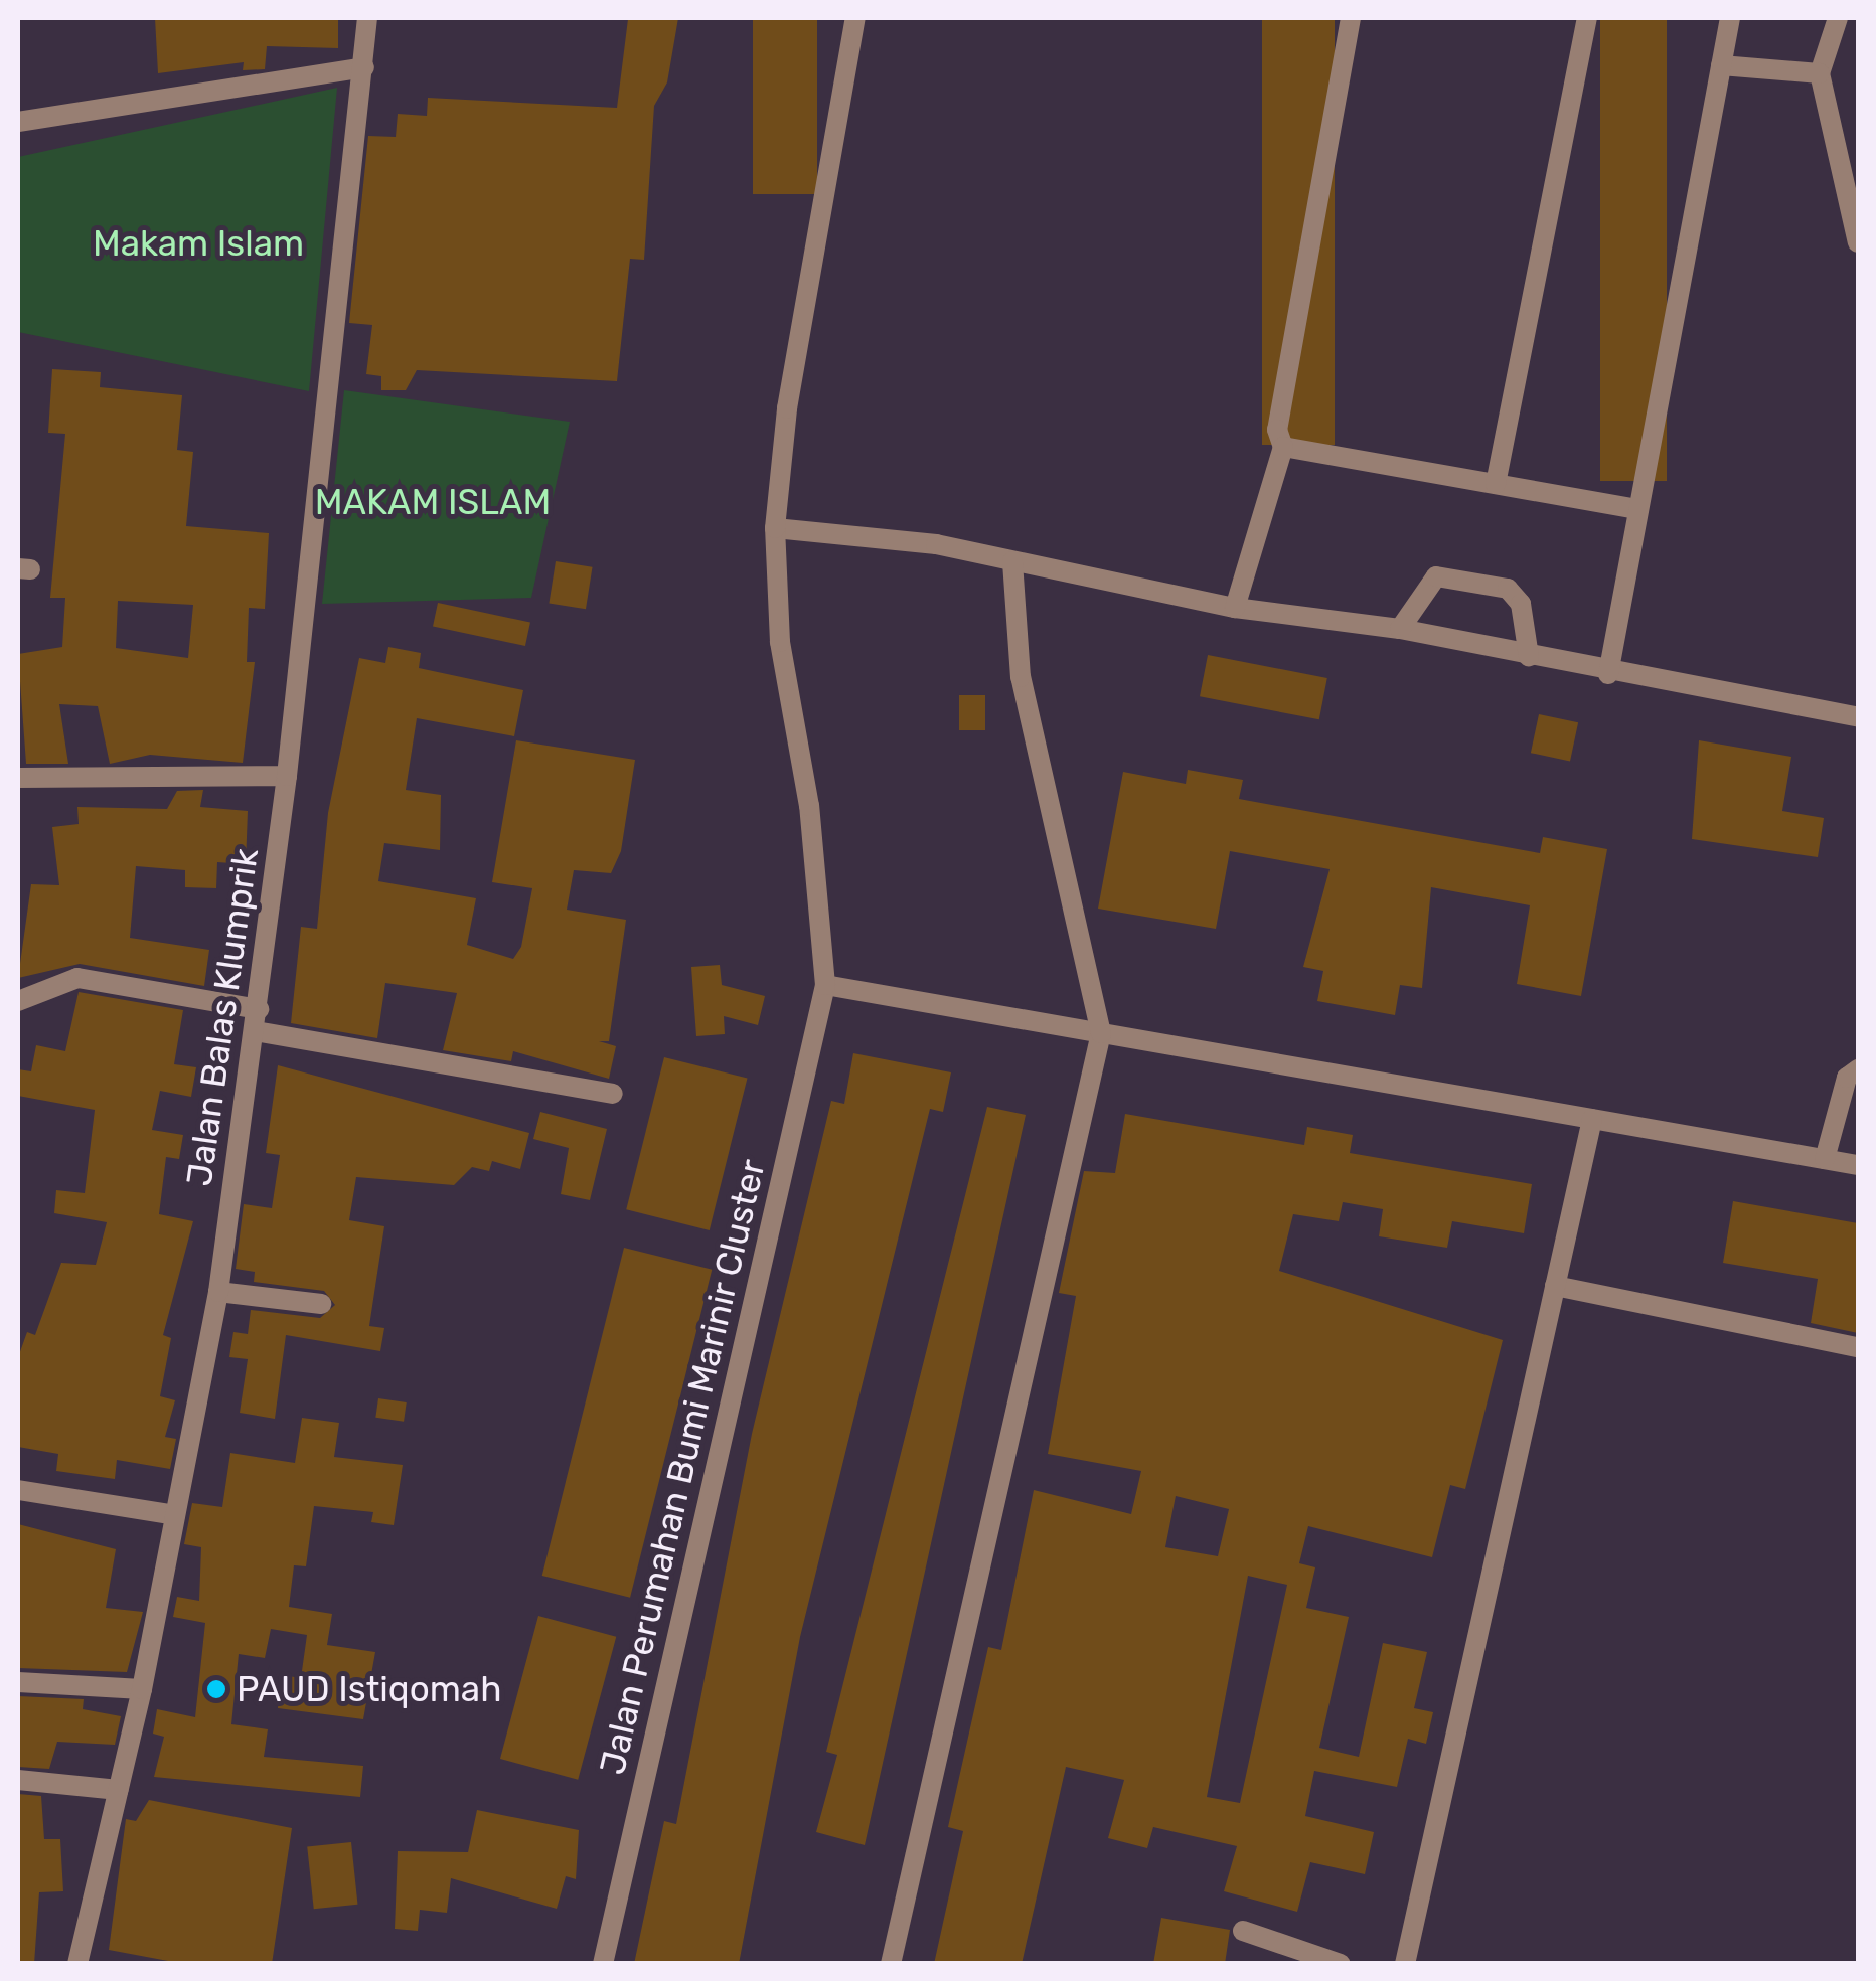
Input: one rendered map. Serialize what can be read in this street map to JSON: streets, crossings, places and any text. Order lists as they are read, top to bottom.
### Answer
{
  "streets": {
    "street": ["Jalan Balas Klumprik", "Jalan Perumahan Bumi Marinir Cluster"]
  },
  "parks": ["Makam Islam", "MAKAM ISLAM"],
  "places": ["PAUD Istiqomah"]
}
